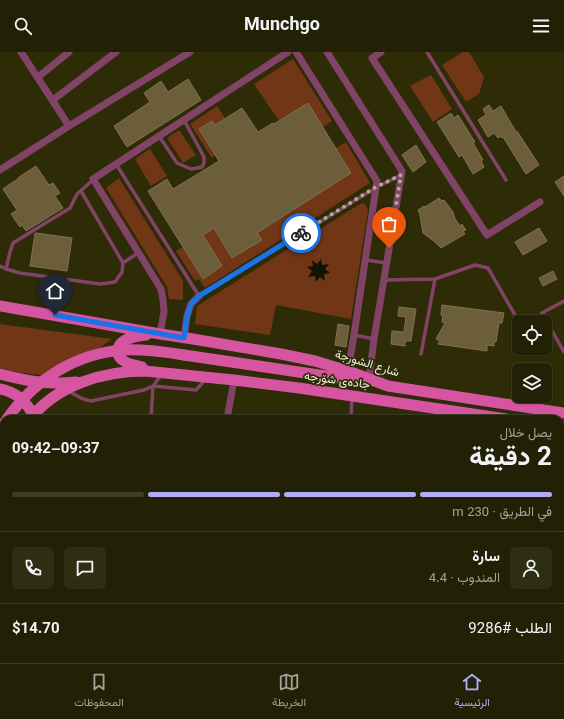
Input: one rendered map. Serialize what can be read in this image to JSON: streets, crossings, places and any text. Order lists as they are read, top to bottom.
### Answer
{
  "streets": {
    "main road": ["شارع الشورجة", "جادەی شۆرجە"]
  },
  "page": {
    "header": "Munchgo",
    "heading": ["2 دقيقة", "يصل خلال", "09:37–09:42"],
    "panel": [
      "سارة",
      "المندوب · 4.4",
      "الطلب #9286",
      "$14.70"
    ],
    "bar": "في الطريق · 230 m",
    "tabs": ["الرئيسية", "الخريطة", "المحفوظات"]
  }
}
